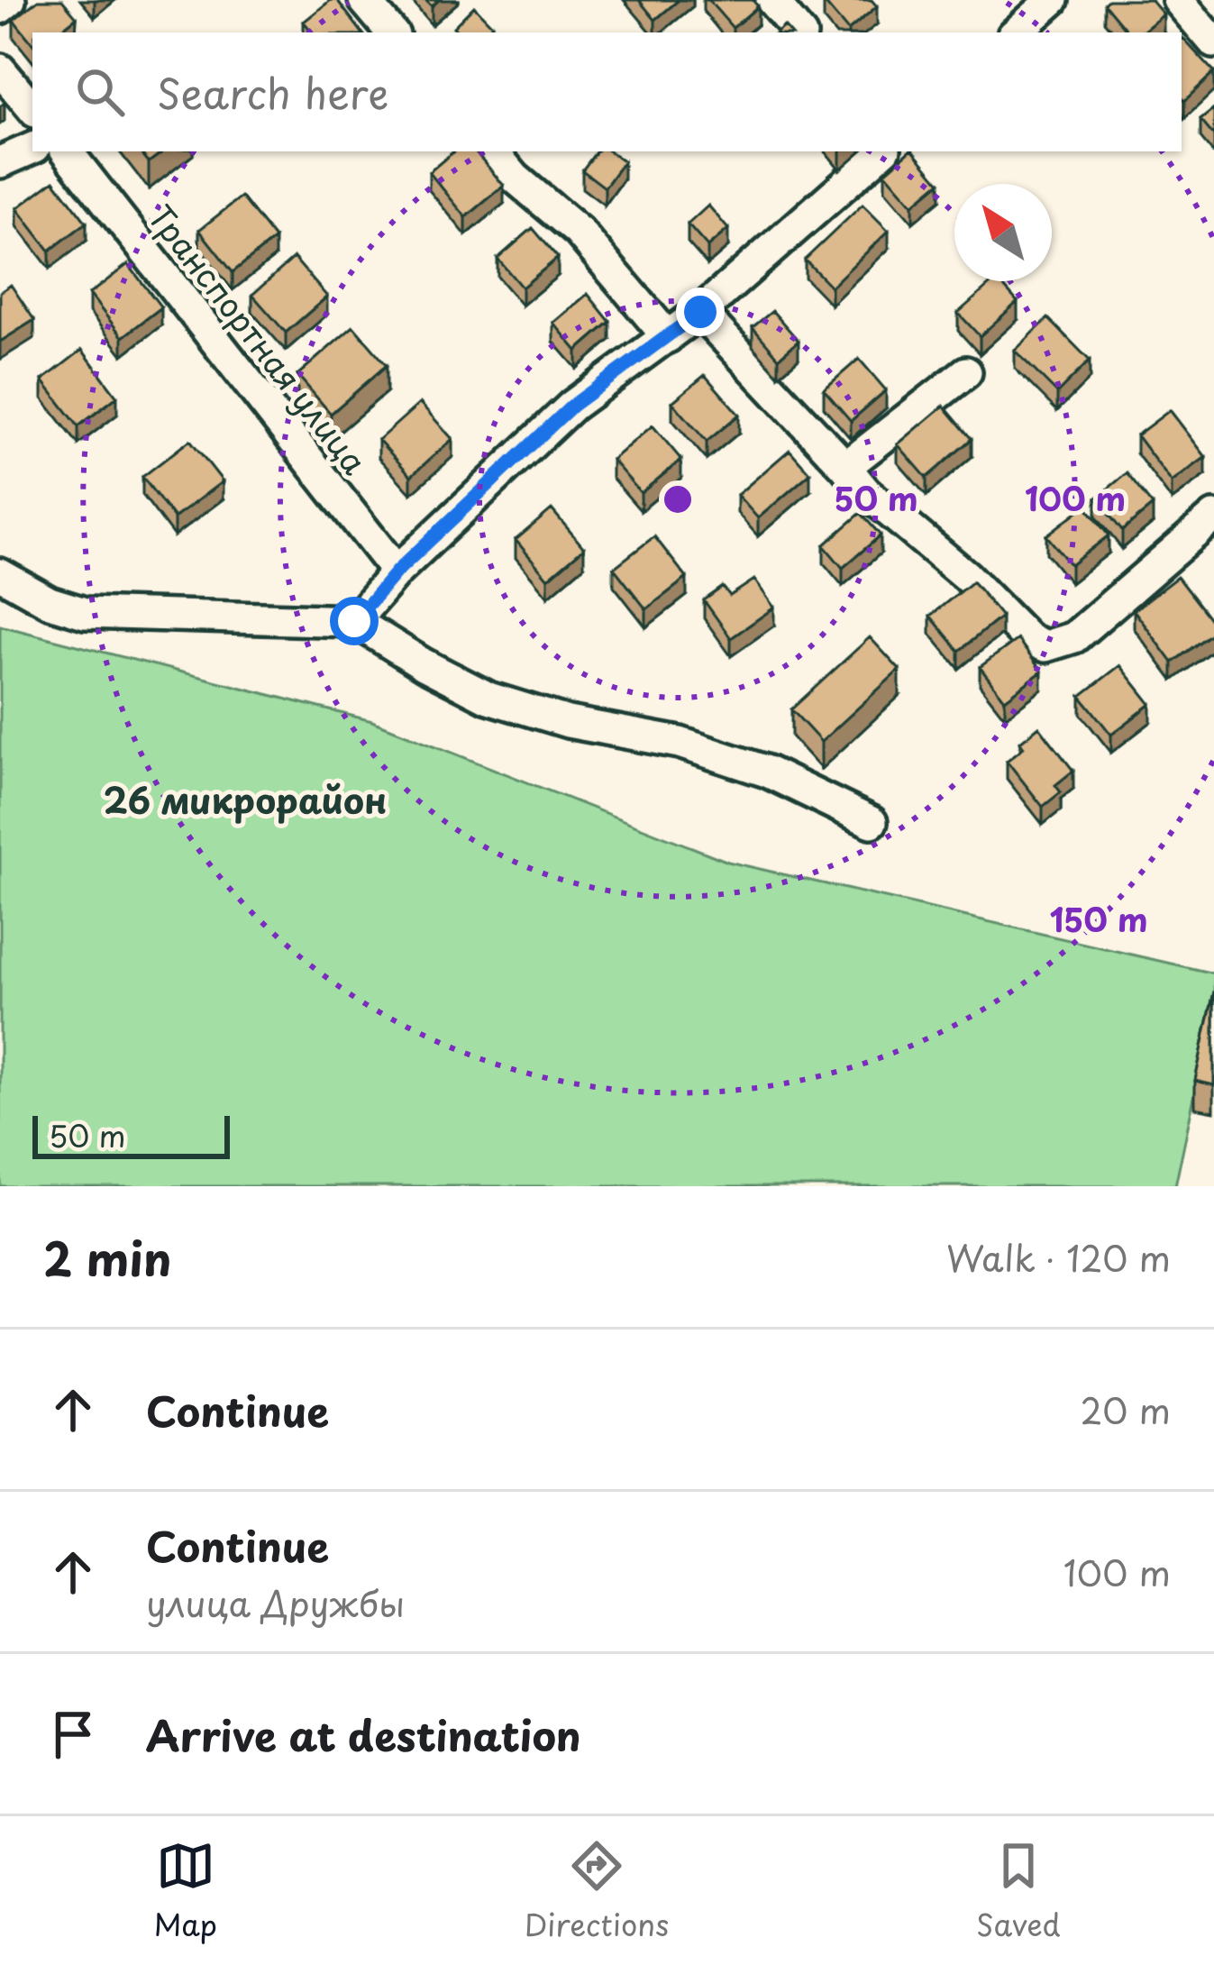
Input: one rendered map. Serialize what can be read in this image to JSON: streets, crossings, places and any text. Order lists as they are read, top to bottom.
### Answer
{
  "streets": {
    "street": ["Транспортная улица"]
  },
  "districts": ["26 микрорайон"],
  "scale_bar": "50 m",
  "north": "top left",
  "page": {
    "search": "Search here",
    "scale": "50 m",
    "heading": ["2 min", "Walk · 120 m"],
    "list": [
      ["Continue", "20 m"],
      ["Continue", "улица Дружбы", "100 m"],
      "Arrive at destination"
    ],
    "nav": ["Map", "Directions", "Saved"]
  },
  "rings": ["50 m", "100 m", "150 m"]
}
